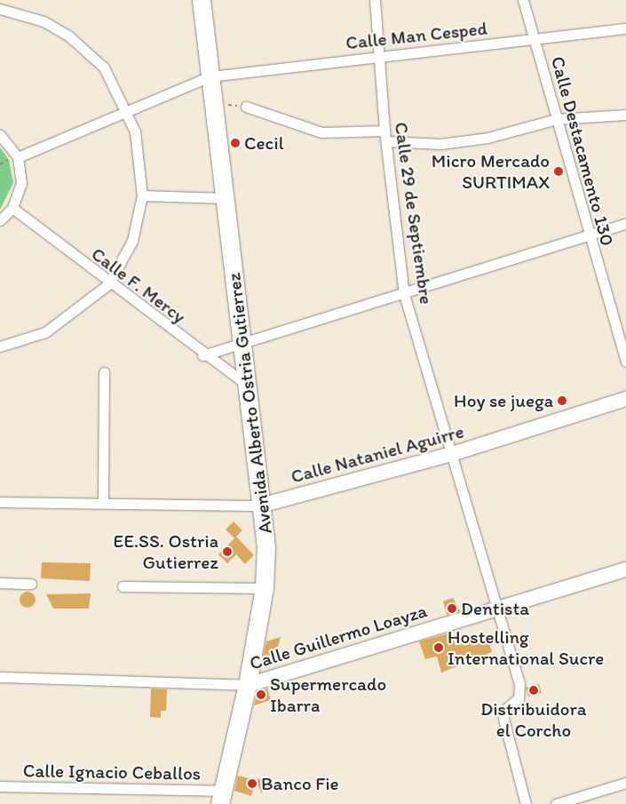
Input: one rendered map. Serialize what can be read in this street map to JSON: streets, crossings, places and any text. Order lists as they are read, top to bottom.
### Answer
{
  "streets": {
    "highway": ["Avenida Alberto Ostria Gutierrez"],
    "street": [
      "Calle Man Cesped",
      "Calle Destacamento 130",
      "Calle 29 de Septiembre",
      "Calle F. Mercy",
      "Calle Nataniel Aguirre",
      "Calle Guillermo Loayza",
      "Calle Ignacio Ceballos"
    ]
  },
  "crossings": [
    ["Calle Man Cesped", "Calle Destacamento 130"],
    ["Calle Man Cesped", "Calle 29 de Septiembre"],
    ["Calle Man Cesped", "Avenida Alberto Ostria Gutierrez"],
    ["Calle 29 de Septiembre", "Calle Nataniel Aguirre"],
    ["Calle 29 de Septiembre", "Calle Guillermo Loayza"],
    ["Calle F. Mercy", "Avenida Alberto Ostria Gutierrez"],
    ["Avenida Alberto Ostria Gutierrez", "Calle Nataniel Aguirre"],
    ["Avenida Alberto Ostria Gutierrez", "Calle Guillermo Loayza"],
    ["Avenida Alberto Ostria Gutierrez", "Calle Ignacio Ceballos"]
  ],
  "places": [
    "Cecil",
    "Micro Mercado SURTIMAX",
    "Hoy se juega",
    "EE.SS. Ostria Gutierrez",
    "Dentista",
    "Hostelling International Sucre",
    "Distribuidora el Corcho",
    "Supermercado Ibarra",
    "Banco Fie"
  ]
}
